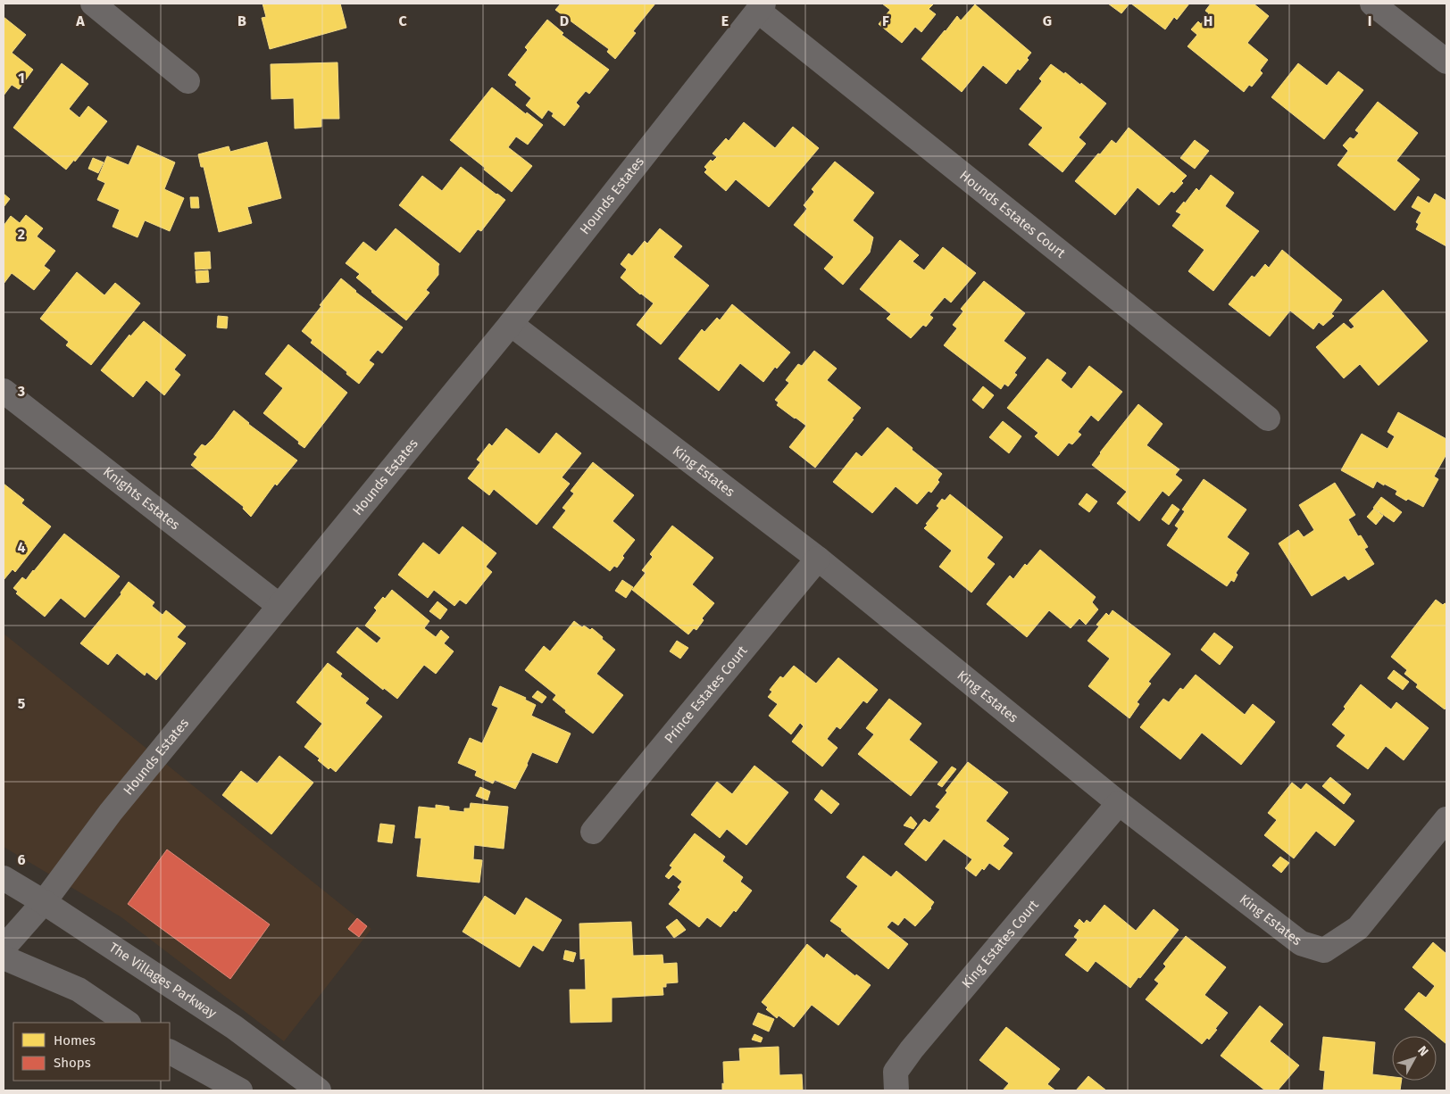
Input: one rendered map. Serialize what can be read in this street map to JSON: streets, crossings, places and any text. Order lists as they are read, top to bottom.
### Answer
{
  "streets": {
    "street": [
      "Hounds Estates",
      "Hounds Estates Court",
      "King Estates",
      "Knights Estates",
      "Prince Estates Court",
      "King Estates Court",
      "The Villages Parkway"
    ]
  },
  "crossings": [
    ["Hounds Estates", "Hounds Estates Court"],
    ["Hounds Estates", "King Estates"],
    ["Hounds Estates", "Knights Estates"],
    ["Hounds Estates", "The Villages Parkway"],
    ["King Estates", "Prince Estates Court"],
    ["King Estates", "King Estates Court"]
  ],
  "legend": ["Homes", "Shops"],
  "north": "top right",
  "grid": {
    "columns": [
      "A",
      "B",
      "C",
      "D",
      "E",
      "F",
      "G",
      "H",
      "I"
    ],
    "rows": [
      "1",
      "2",
      "3",
      "4",
      "5",
      "6"
    ]
  }
}
